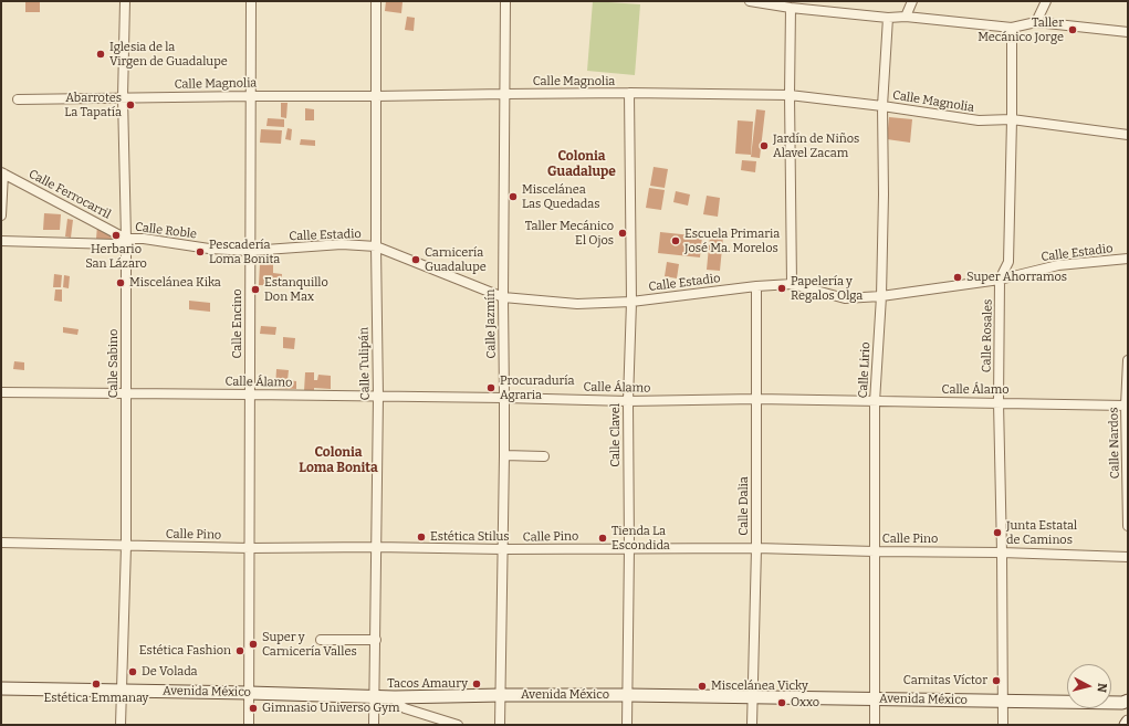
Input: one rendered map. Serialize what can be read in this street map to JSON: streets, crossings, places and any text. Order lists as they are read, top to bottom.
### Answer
{
  "streets": {
    "street": [
      "Calle Magnolia",
      "Calle Ferrocarril",
      "Calle Roble",
      "Calle Estadio",
      "Calle Encino",
      "Calle Jazmín",
      "Calle Rosales",
      "Calle Sabino",
      "Calle Tulipán",
      "Calle Lirio",
      "Calle Álamo",
      "Calle Clavel",
      "Calle Nardos",
      "Calle Dalia",
      "Calle Pino",
      "Avenida México"
    ]
  },
  "crossings": [
    ["Calle Magnolia", "Calle Encino"],
    ["Calle Magnolia", "Calle Jazmín"],
    ["Calle Magnolia", "Calle Rosales"],
    ["Calle Magnolia", "Calle Sabino"],
    ["Calle Magnolia", "Calle Tulipán"],
    ["Calle Magnolia", "Calle Lirio"],
    ["Calle Magnolia", "Calle Clavel"],
    ["Calle Ferrocarril", "Calle Roble"],
    ["Calle Ferrocarril", "Calle Sabino"],
    ["Calle Roble", "Calle Estadio"],
    ["Calle Roble", "Calle Encino"],
    ["Calle Roble", "Calle Sabino"],
    ["Calle Estadio", "Calle Encino"],
    ["Calle Estadio", "Calle Jazmín"],
    ["Calle Estadio", "Calle Rosales"],
    ["Calle Estadio", "Calle Tulipán"],
    ["Calle Estadio", "Calle Lirio"],
    ["Calle Estadio", "Calle Clavel"],
    ["Calle Estadio", "Calle Dalia"],
    ["Calle Encino", "Calle Álamo"],
    ["Calle Encino", "Calle Pino"],
    ["Calle Encino", "Avenida México"],
    ["Calle Jazmín", "Calle Álamo"],
    ["Calle Jazmín", "Calle Pino"],
    ["Calle Jazmín", "Avenida México"],
    ["Calle Rosales", "Calle Álamo"],
    ["Calle Rosales", "Calle Pino"],
    ["Calle Rosales", "Avenida México"],
    ["Calle Sabino", "Calle Álamo"],
    ["Calle Sabino", "Calle Pino"],
    ["Calle Sabino", "Avenida México"],
    ["Calle Tulipán", "Calle Álamo"],
    ["Calle Tulipán", "Calle Pino"],
    ["Calle Tulipán", "Avenida México"],
    ["Calle Lirio", "Calle Álamo"],
    ["Calle Lirio", "Calle Pino"],
    ["Calle Lirio", "Avenida México"],
    ["Calle Álamo", "Calle Clavel"],
    ["Calle Álamo", "Calle Nardos"],
    ["Calle Álamo", "Calle Dalia"],
    ["Calle Clavel", "Calle Pino"],
    ["Calle Clavel", "Avenida México"],
    ["Calle Dalia", "Calle Pino"],
    ["Calle Dalia", "Avenida México"]
  ],
  "districts": ["Colonia Guadalupe", "Colonia Loma Bonita"],
  "places": [
    "Taller Mecánico Jorge",
    "Iglesia de la Virgen de Guadalupe",
    "Abarrotes La Tapatía",
    "Jardín de Niños Alavel Zacam",
    "Miscelánea Las Quedadas",
    "Taller Mecánico El Ojos",
    "Herbario San Lázaro",
    "Escuela Primaria José Ma. Morelos",
    "Pescadería Loma Bonita",
    "Carnicería Guadalupe",
    "Super Ahorramos",
    "Miscelánea Kika",
    "Papelería y Regalos Olga",
    "Estanquillo Don Max",
    "Procuraduría Agraria",
    "Junta Estatal de Caminos",
    "Estética Stilus",
    "Tienda La Escondida",
    "Super y Carnicería Valles",
    "Estética Fashion",
    "De Volada",
    "Carnitas Víctor",
    "Estética Emmanay",
    "Tacos Amaury",
    "Miscelánea Vicky",
    "Oxxo",
    "Gimnasio Universo Gym"
  ],
  "north": "right"
}
